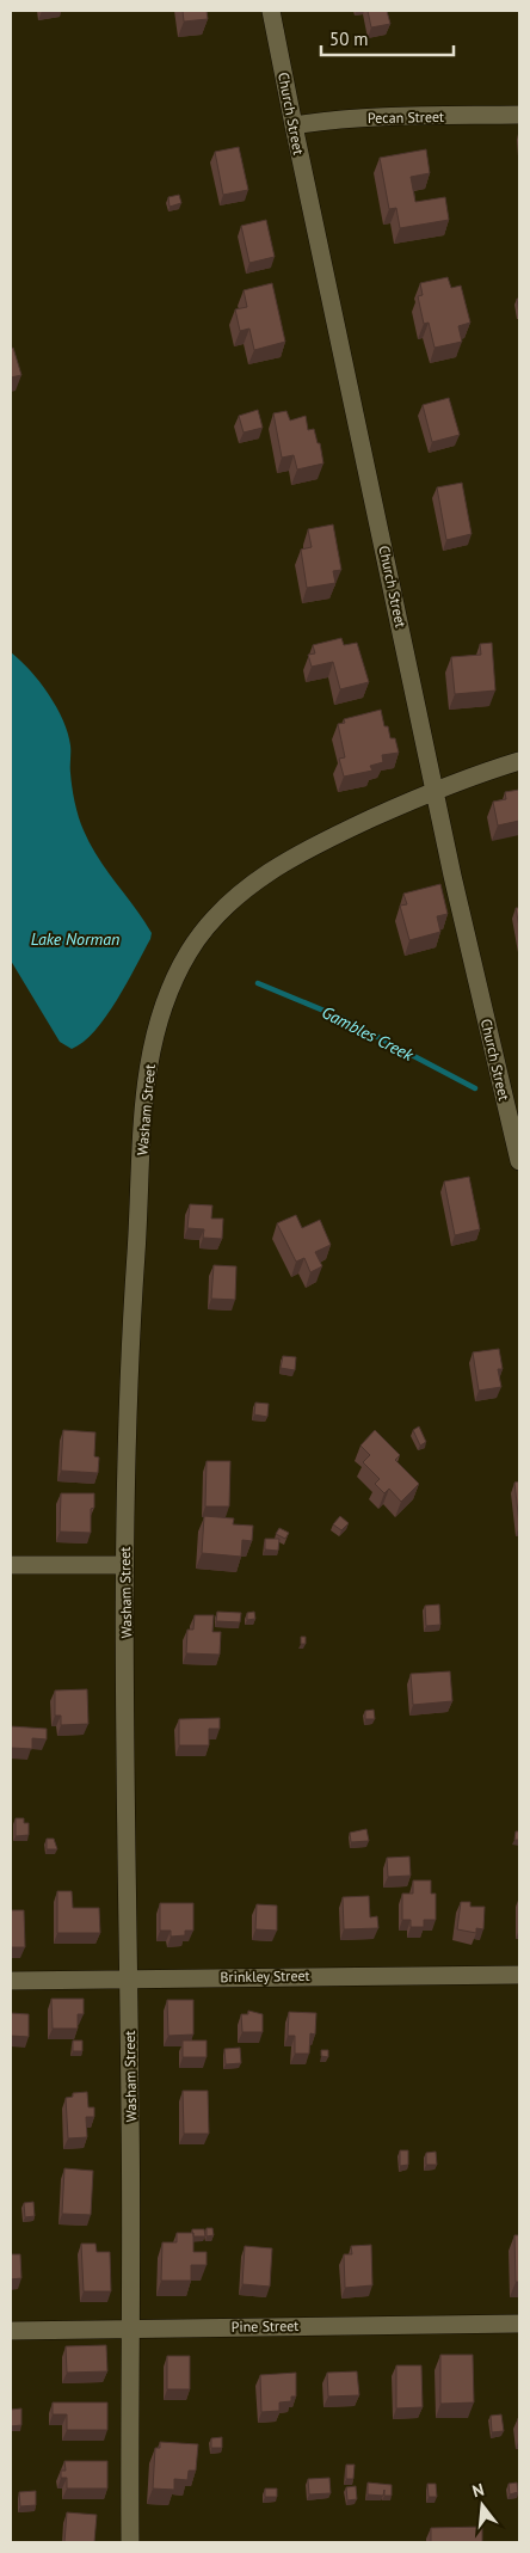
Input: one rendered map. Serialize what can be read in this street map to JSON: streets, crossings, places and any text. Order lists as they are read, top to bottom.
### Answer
{
  "streets": {
    "street": [
      "Church Street",
      "Pecan Street",
      "Washam Street",
      "Brinkley Street",
      "Pine Street"
    ]
  },
  "crossings": [
    ["Church Street", "Pecan Street"],
    ["Church Street", "Washam Street"],
    ["Washam Street", "Brinkley Street"],
    ["Washam Street", "Pine Street"]
  ],
  "water": ["Lake Norman", "Gambles Creek"],
  "scale_bar": "50 m",
  "north": "top"
}
